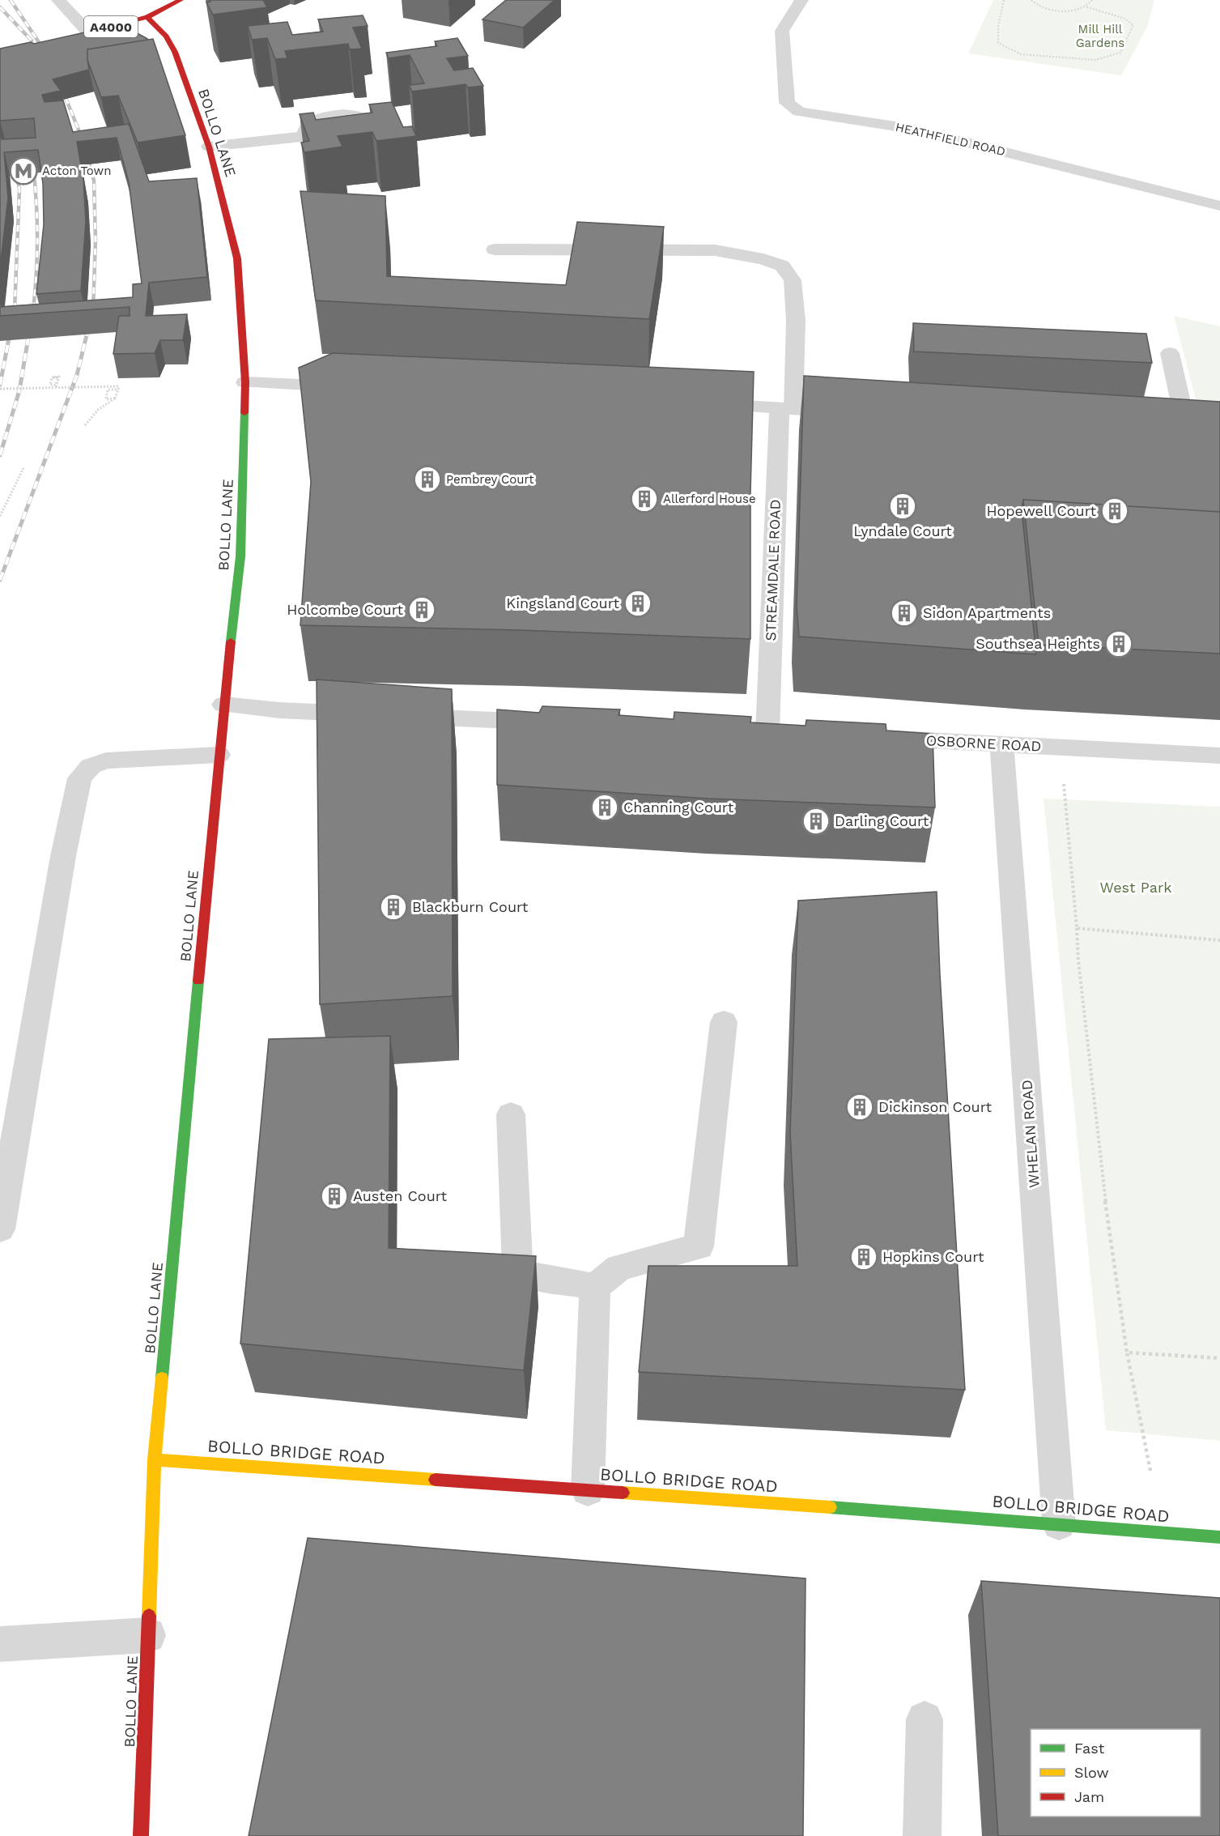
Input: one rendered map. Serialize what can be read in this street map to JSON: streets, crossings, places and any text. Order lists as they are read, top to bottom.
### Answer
{
  "streets": {
    "street": [
      "A4000",
      "BOLLO LANE",
      "HEATHFIELD ROAD",
      "STREAMDALE ROAD",
      "OSBORNE ROAD",
      "WHELAN ROAD",
      "BOLLO BRIDGE ROAD"
    ]
  },
  "crossings": [
    ["A4000", "BOLLO LANE"],
    ["BOLLO LANE", "BOLLO BRIDGE ROAD"],
    ["OSBORNE ROAD", "WHELAN ROAD"],
    ["WHELAN ROAD", "BOLLO BRIDGE ROAD"]
  ],
  "parks": ["Mill Hill Gardens", "West Park"],
  "places": {
    "metro station": ["Acton Town"],
    "building": [
      "Pembrey Court",
      "Allerford House",
      "Lyndale Court",
      "Hopewell Court",
      "Kingsland Court",
      "Holcombe Court",
      "Sidon Apartments",
      "Southsea Heights",
      "Channing Court",
      "Darling Court",
      "Blackburn Court",
      "Dickinson Court",
      "Austen Court",
      "Hopkins Court"
    ]
  },
  "legend": ["Fast", "Slow", "Jam"]
}
